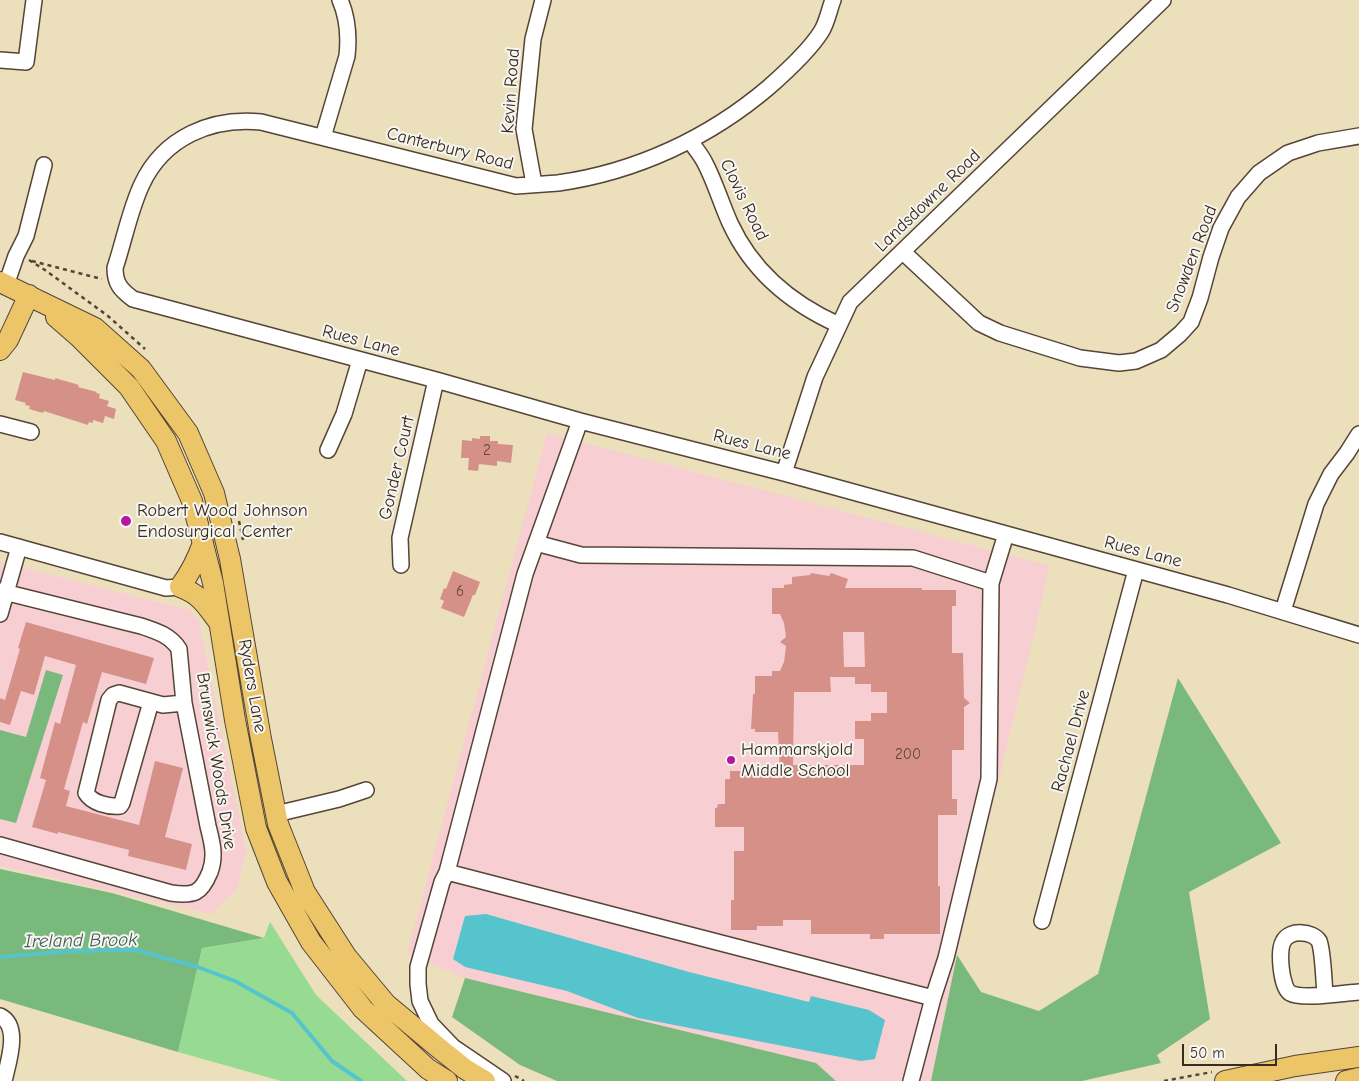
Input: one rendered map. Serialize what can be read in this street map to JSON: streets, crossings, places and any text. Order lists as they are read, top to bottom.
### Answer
{
  "streets": {
    "main road": ["Ryders Lane"],
    "street": [
      "Kevin Road",
      "Canterbury Road",
      "Clovis Road",
      "Landsdowne Road",
      "Snowden Road",
      "Rues Lane",
      "Gonder Court",
      "Rachael Drive",
      "Brunswick Woods Drive"
    ]
  },
  "crossings": [
    ["Kevin Road", "Canterbury Road"],
    ["Canterbury Road", "Clovis Road"],
    ["Canterbury Road", "Rues Lane"],
    ["Clovis Road", "Landsdowne Road"],
    ["Landsdowne Road", "Snowden Road"],
    ["Landsdowne Road", "Rues Lane"],
    ["Rues Lane", "Gonder Court"],
    ["Rues Lane", "Rachael Drive"]
  ],
  "water": ["Ireland Brook"],
  "places": ["Robert Wood Johnson Endosurgical Center", "Hammarskjold Middle School"],
  "house_numbers": ["2", "6", "200"],
  "scale_bar": "50 m"
}
